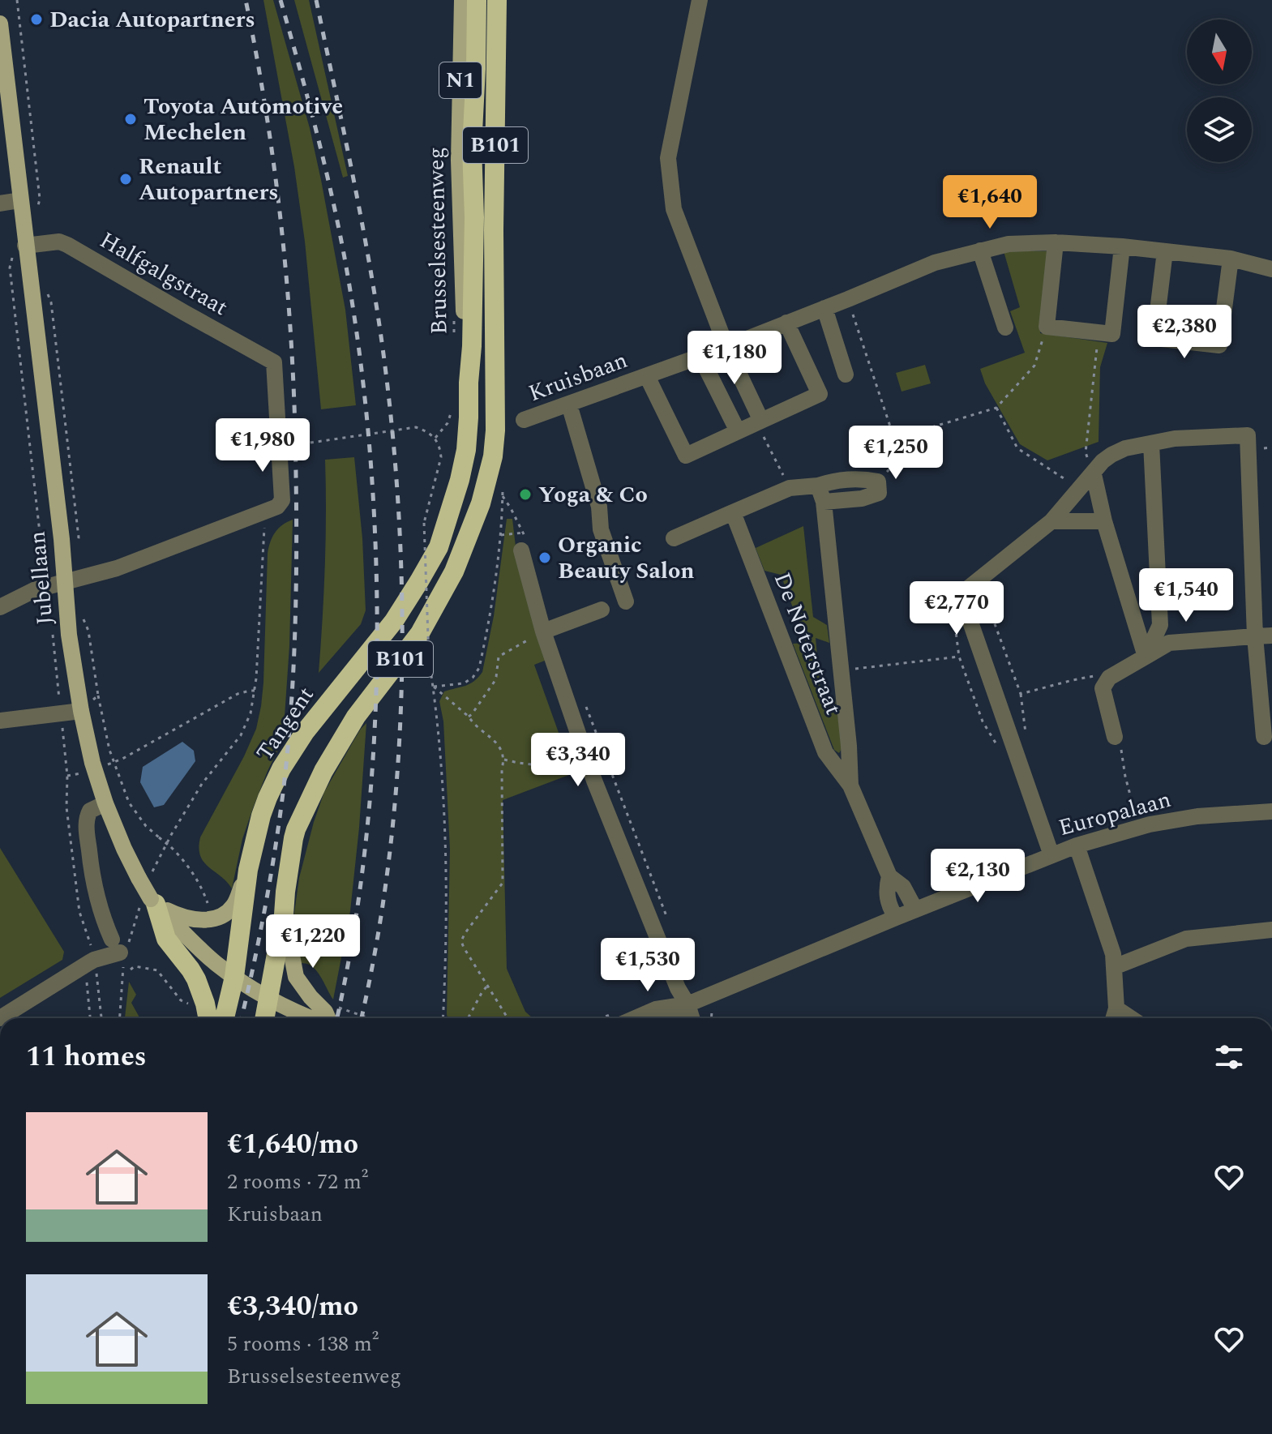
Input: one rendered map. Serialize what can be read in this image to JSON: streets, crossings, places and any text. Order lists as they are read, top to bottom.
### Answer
{
  "streets": {
    "highway": ["B101", "Brusselsesteenweg", "Tangent"],
    "main road": ["N1", "Jubellaan"],
    "street": [
      "Halfgalgstraat",
      "Kruisbaan",
      "De Noterstraat",
      "Europalaan"
    ]
  },
  "crossings": [
    ["B101", "Brusselsesteenweg"],
    ["B101", "Jubellaan"],
    ["Brusselsesteenweg", "Tangent"],
    ["Halfgalgstraat", "Jubellaan"],
    ["Jubellaan", "Tangent"],
    ["De Noterstraat", "Europalaan"]
  ],
  "places": [
    "Dacia Autopartners",
    "Toyota Automotive Mechelen",
    "Renault Autopartners",
    "Yoga & Co",
    "Organic Beauty Salon"
  ],
  "north": "bottom",
  "page": {
    "price": [
      "€1,640",
      "€2,380",
      "€1,180",
      "€1,980",
      "€1,250",
      "€1,540",
      "€2,770",
      "€3,340",
      "€2,130",
      "€1,220",
      "€1,530"
    ],
    "heading": "11 homes",
    "list": [
      {
        "name": "€1,640/mo",
        "note": "2 rooms · 72 m² · Kruisbaan"
      },
      {
        "name": "€3,340/mo",
        "note": "5 rooms · 138 m² · Brusselsesteenweg"
      }
    ]
  }
}
